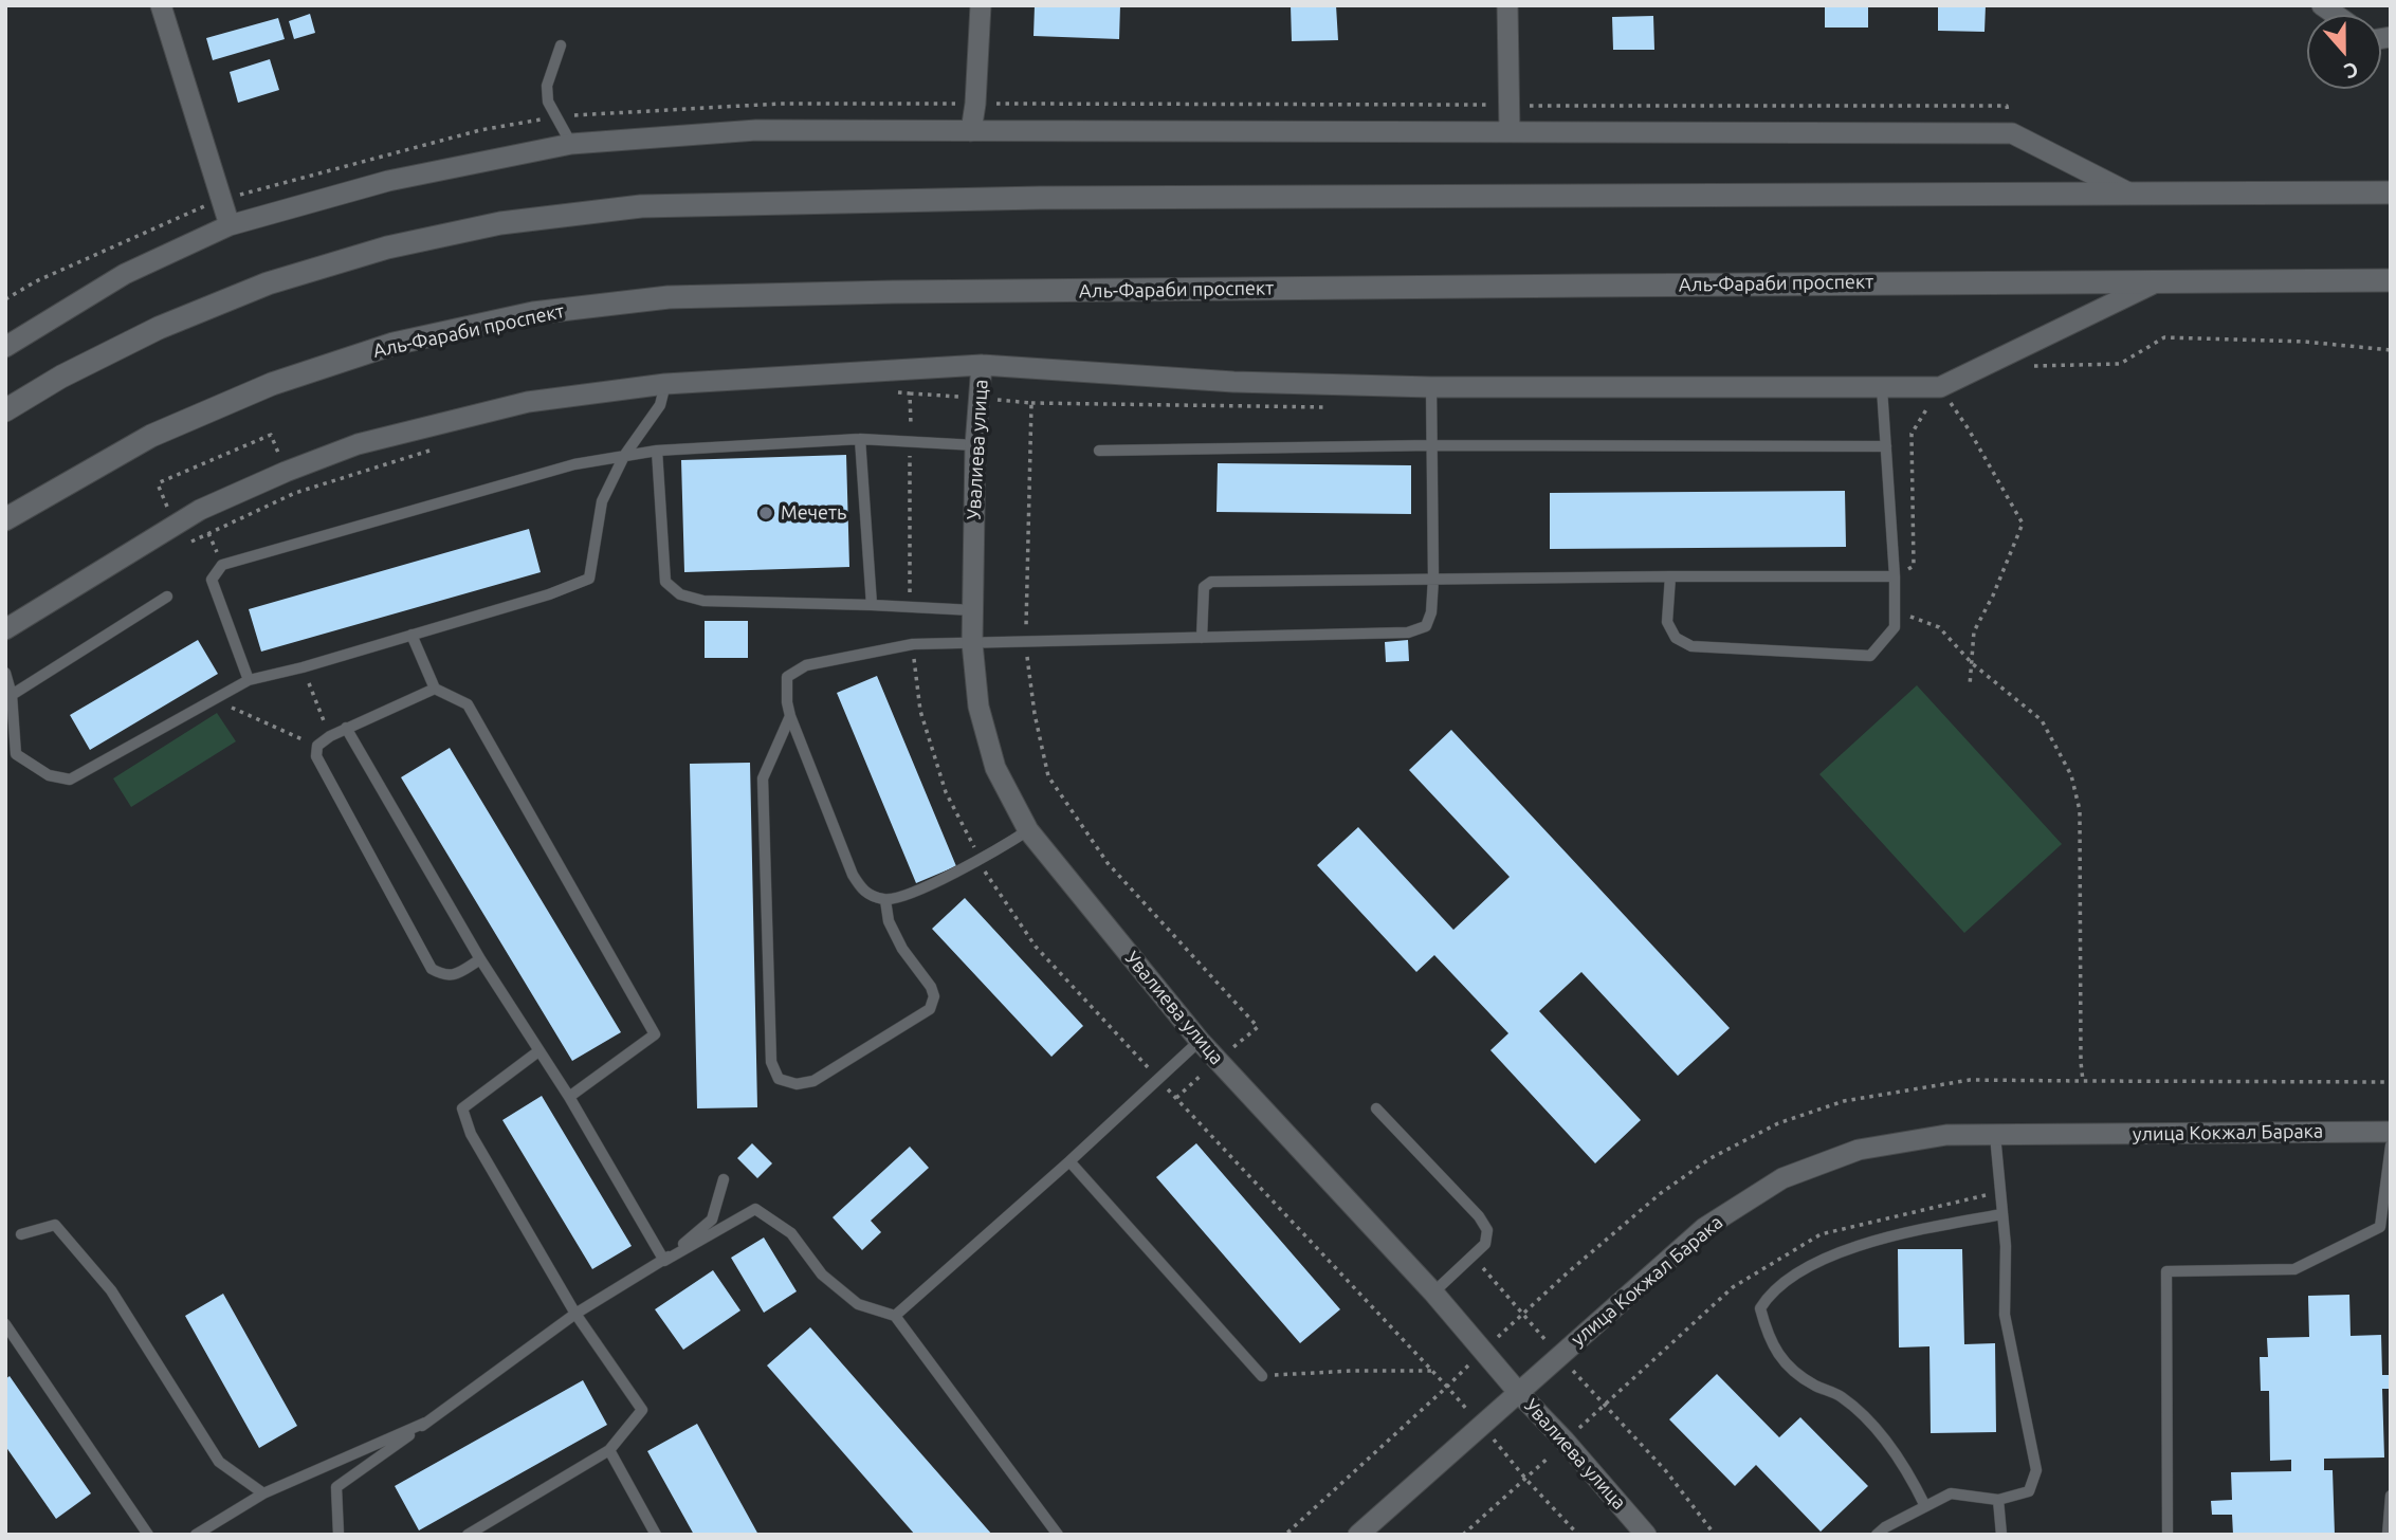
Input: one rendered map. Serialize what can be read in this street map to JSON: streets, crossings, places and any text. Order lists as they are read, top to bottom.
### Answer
{
  "streets": {
    "street": ["Аль-Фараби проспект", "Увалиева улица", "улица Кокжал Барака"]
  },
  "crossings": [
    ["Увалиева улица", "улица Кокжал Барака"]
  ],
  "places": ["Мечеть"],
  "north": "bottom"
}
